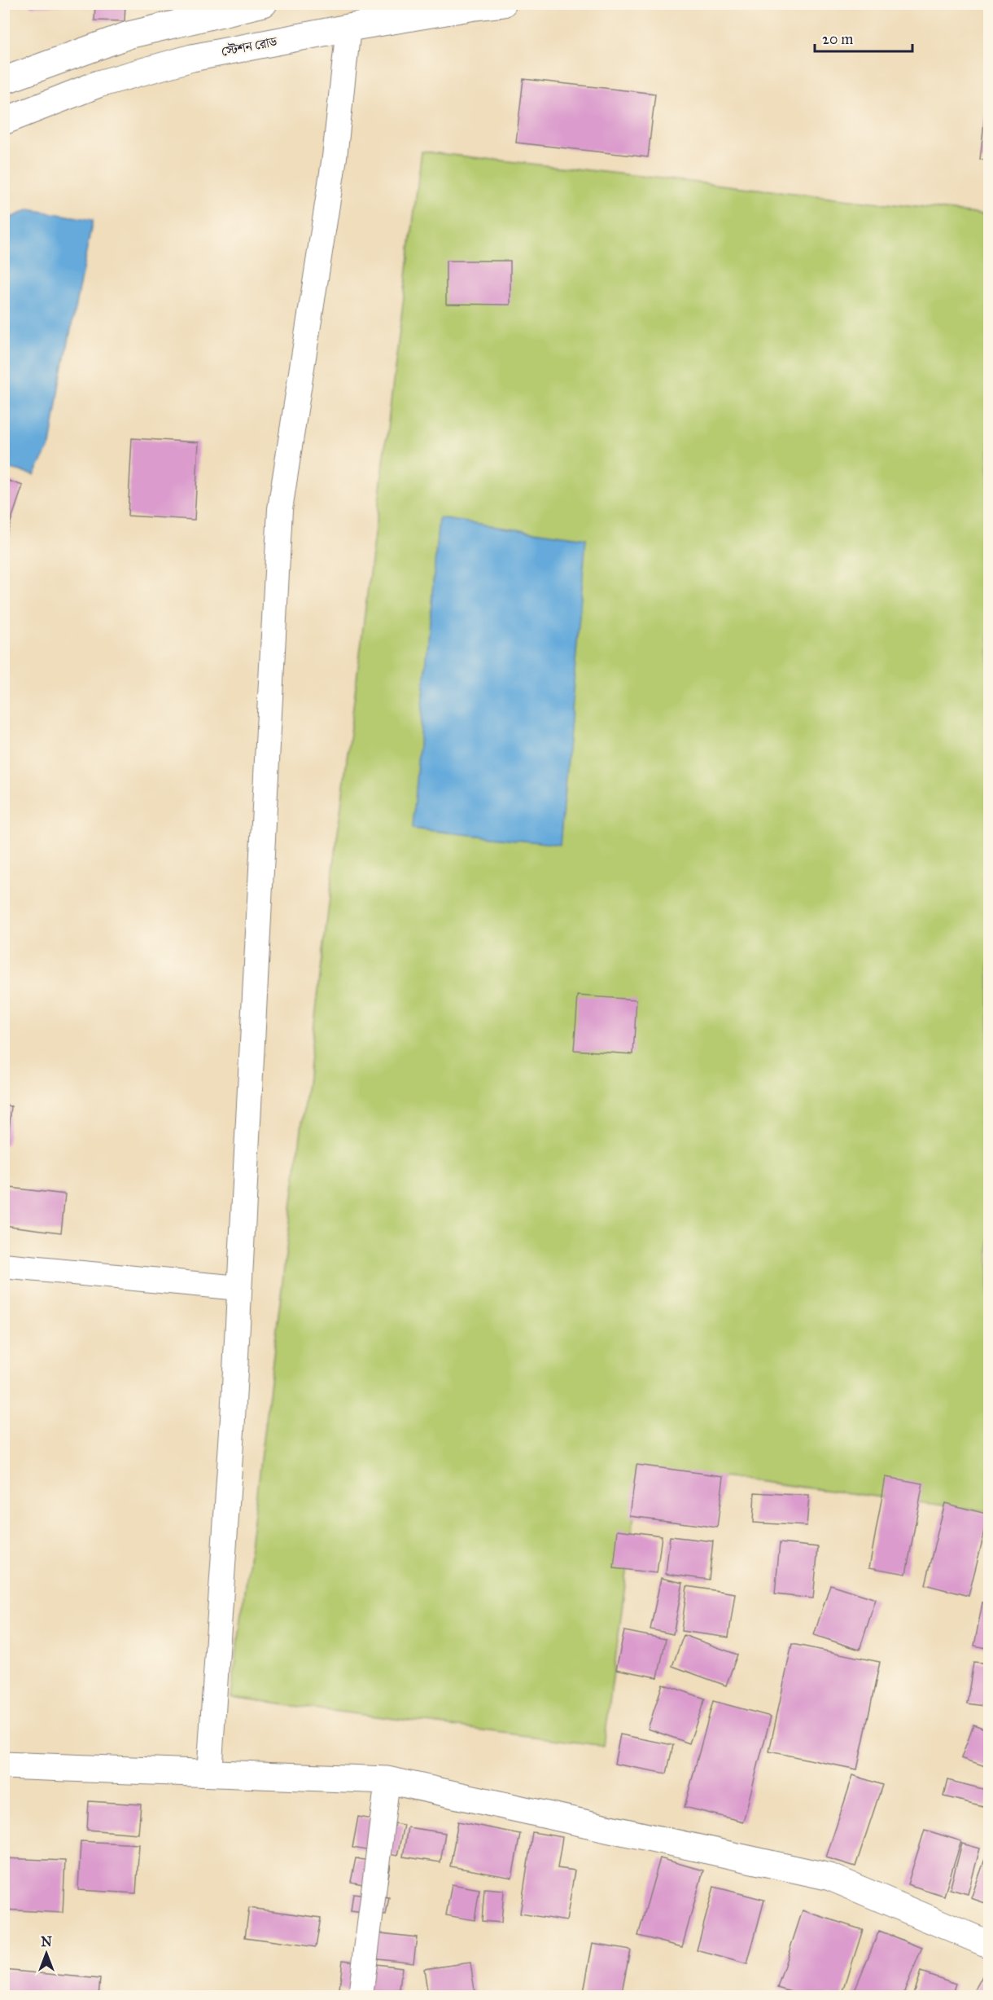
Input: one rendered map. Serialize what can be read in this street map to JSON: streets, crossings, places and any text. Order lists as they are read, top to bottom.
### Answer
{
  "streets": {
    "street": ["স্টেশন রোড"]
  },
  "scale_bar": "20 m",
  "north": "top"
}
